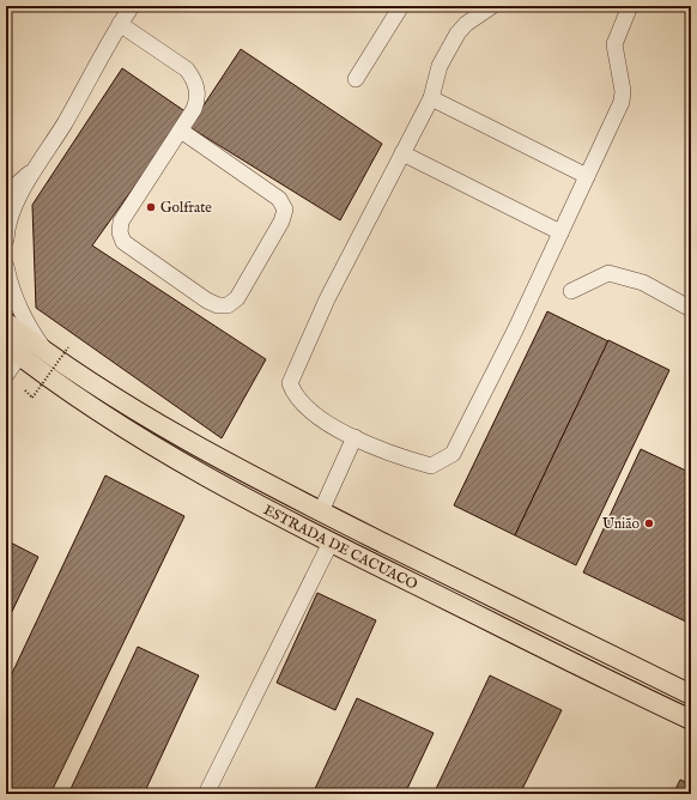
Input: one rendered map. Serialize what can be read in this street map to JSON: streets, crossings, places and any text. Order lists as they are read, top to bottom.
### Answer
{
  "streets": {
    "main road": ["ESTRADA DE CACUACO"]
  },
  "places": ["Golfrate", "União"]
}
